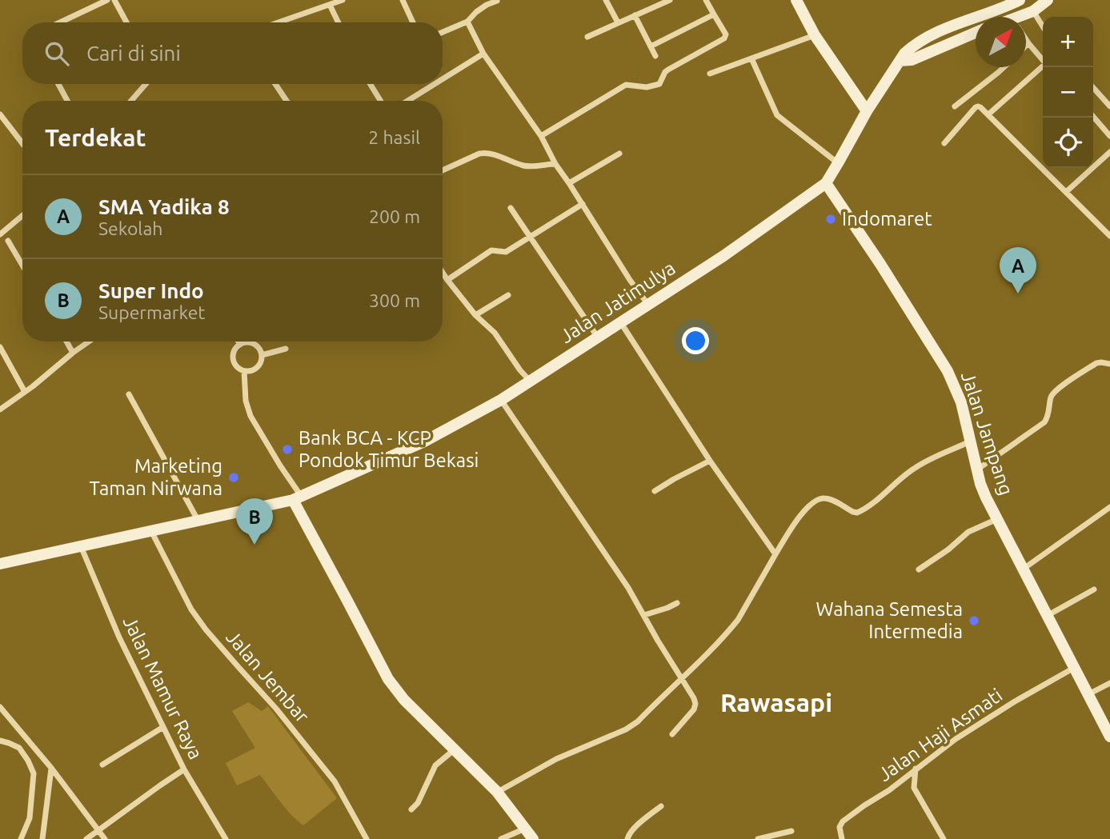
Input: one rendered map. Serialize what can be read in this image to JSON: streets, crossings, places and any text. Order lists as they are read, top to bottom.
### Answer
{
  "streets": {
    "main road": ["Jalan Jatimulya", "Jalan Jampang"],
    "street": ["Jalan Jembar", "Jalan Mamur Raya", "Jalan Haji Asmati"]
  },
  "crossings": [
    ["Jalan Jatimulya", "Jalan Jampang"],
    ["Jalan Jatimulya", "Jalan Jembar"],
    ["Jalan Jatimulya", "Jalan Mamur Raya"],
    ["Jalan Jampang", "Jalan Haji Asmati"]
  ],
  "districts": ["Rawasapi"],
  "places": [
    "Indomaret",
    "Bank BCA - KCP Pondok Timur Bekasi",
    "Marketing Taman Nirwana",
    "Wahana Semesta Intermedia"
  ],
  "north": "top right",
  "page": {
    "map_buttons": ["+", "−"],
    "search": "Cari di sini",
    "heading": ["Terdekat", "2 hasil"],
    "list": [
      {
        "mark": "A",
        "name": "SMA Yadika 8",
        "note": "Sekolah",
        "value": "200 m"
      },
      {
        "mark": "B",
        "name": "Super Indo",
        "note": "Supermarket",
        "value": "300 m"
      }
    ],
    "pins": ["A", "B"]
  }
}
